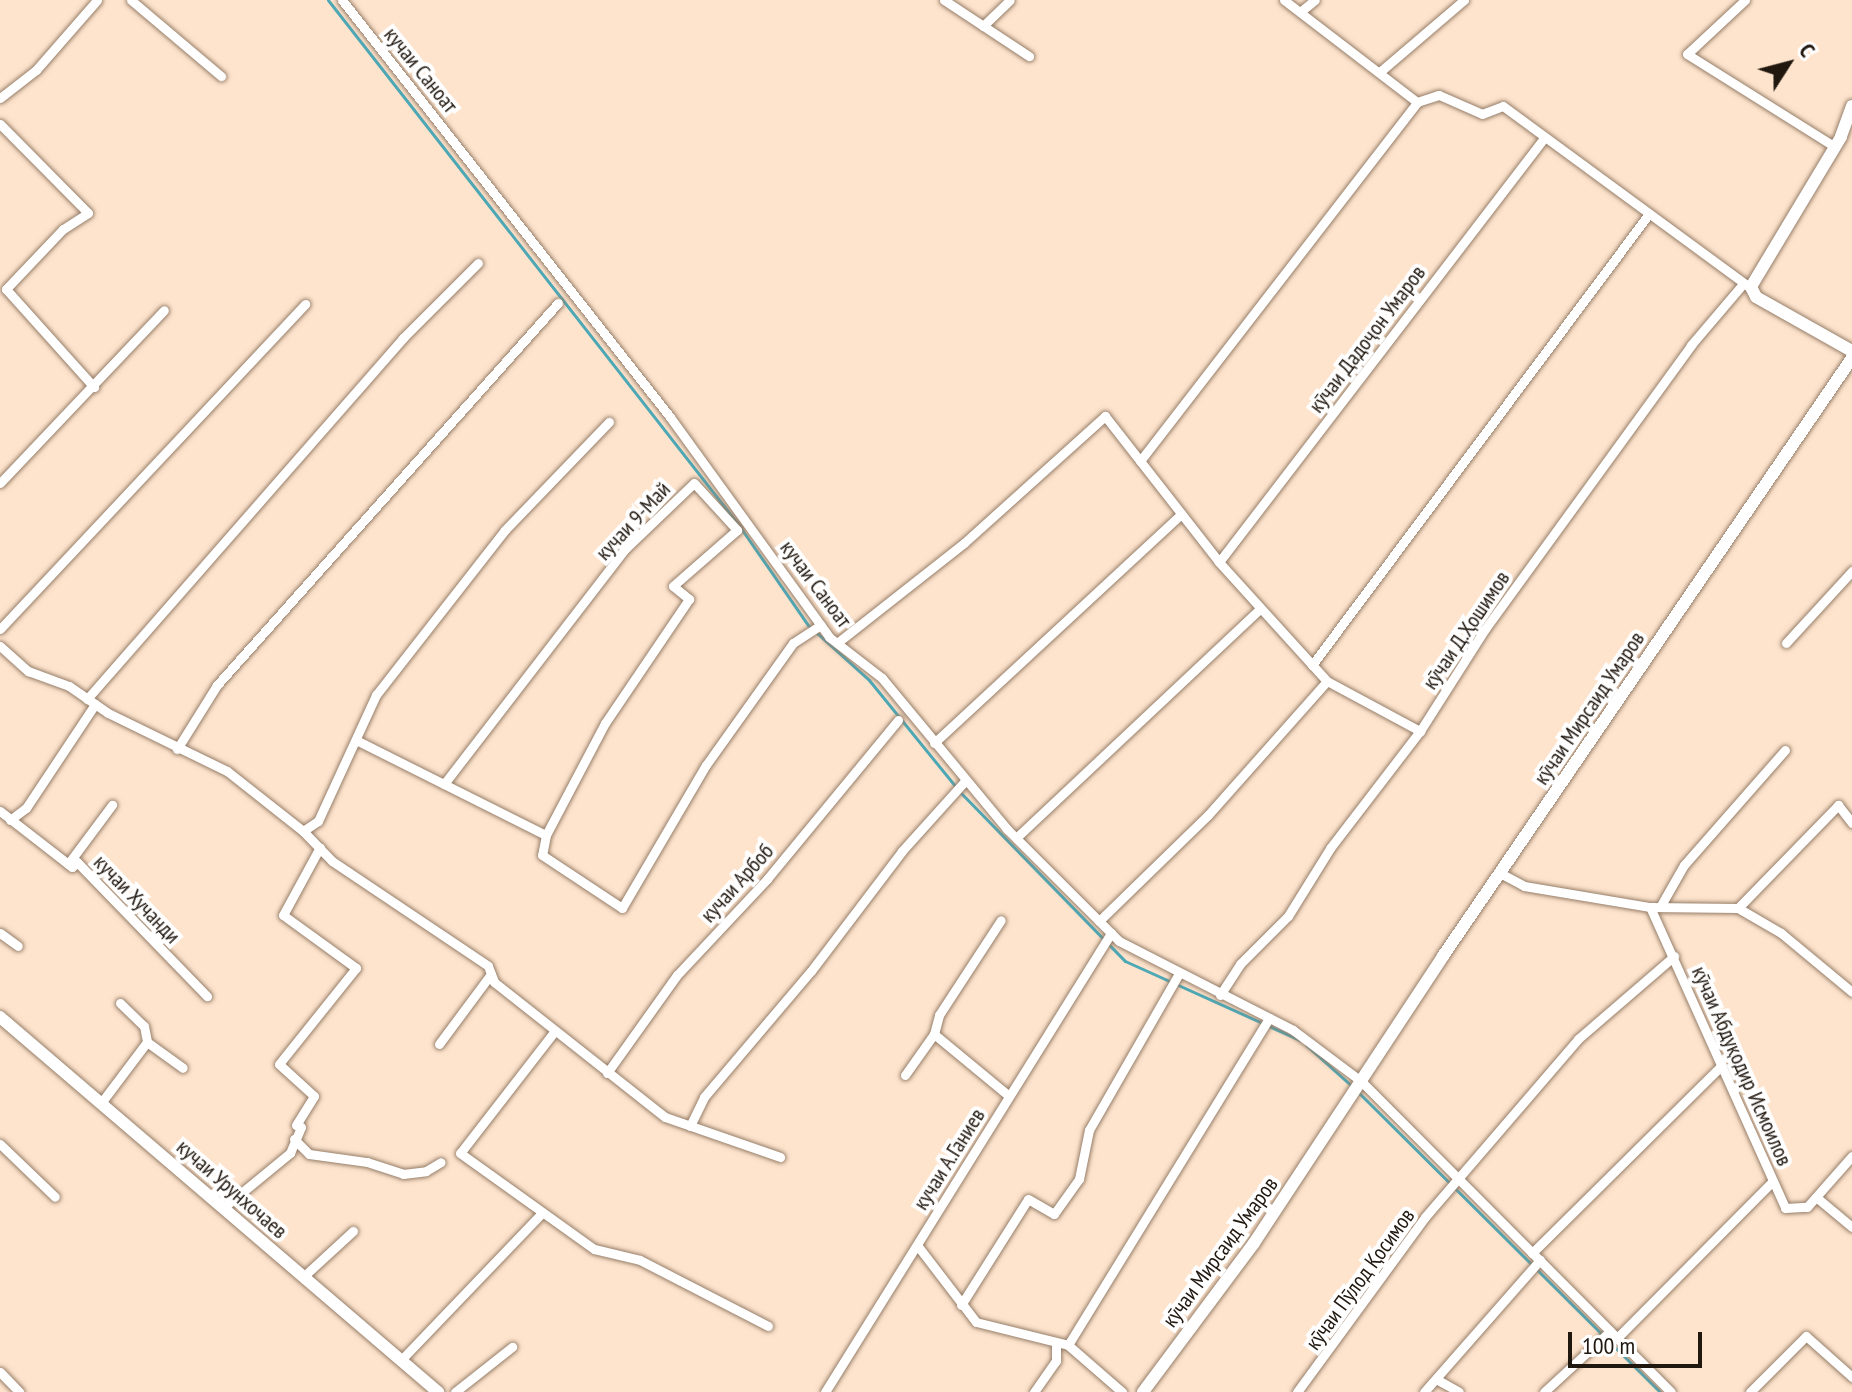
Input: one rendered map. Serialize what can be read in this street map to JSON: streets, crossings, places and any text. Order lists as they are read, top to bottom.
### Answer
{
  "streets": {
    "street": [
      "кучаи Саноат",
      "кӯчаи Дадоҷон Умаров",
      "кучаи 9-Май",
      "кӯчаи Д.Ҳошимов",
      "кӯчаи Мирсаид Умаров",
      "кучаи Арбоб",
      "кучаи Хучанди",
      "кӯчаи Абдуқодир Исмоилов",
      "кучаи А.Ганиев",
      "кучаи Урунхочаев",
      "кӯчаи Пӯлод Қосимов"
    ]
  },
  "crossings": [
    ["кучаи Саноат", "кӯчаи Д.Ҳошимов"],
    ["кучаи Саноат", "кӯчаи Мирсаид Умаров"],
    ["кучаи Саноат", "кучаи А.Ганиев"],
    ["кучаи Саноат", "кӯчаи Пӯлод Қосимов"],
    ["кӯчаи Абдуқодир Исмоилов", "кӯчаи Пӯлод Қосимов"]
  ],
  "scale_bar": "100 m",
  "north": "top right"
}
